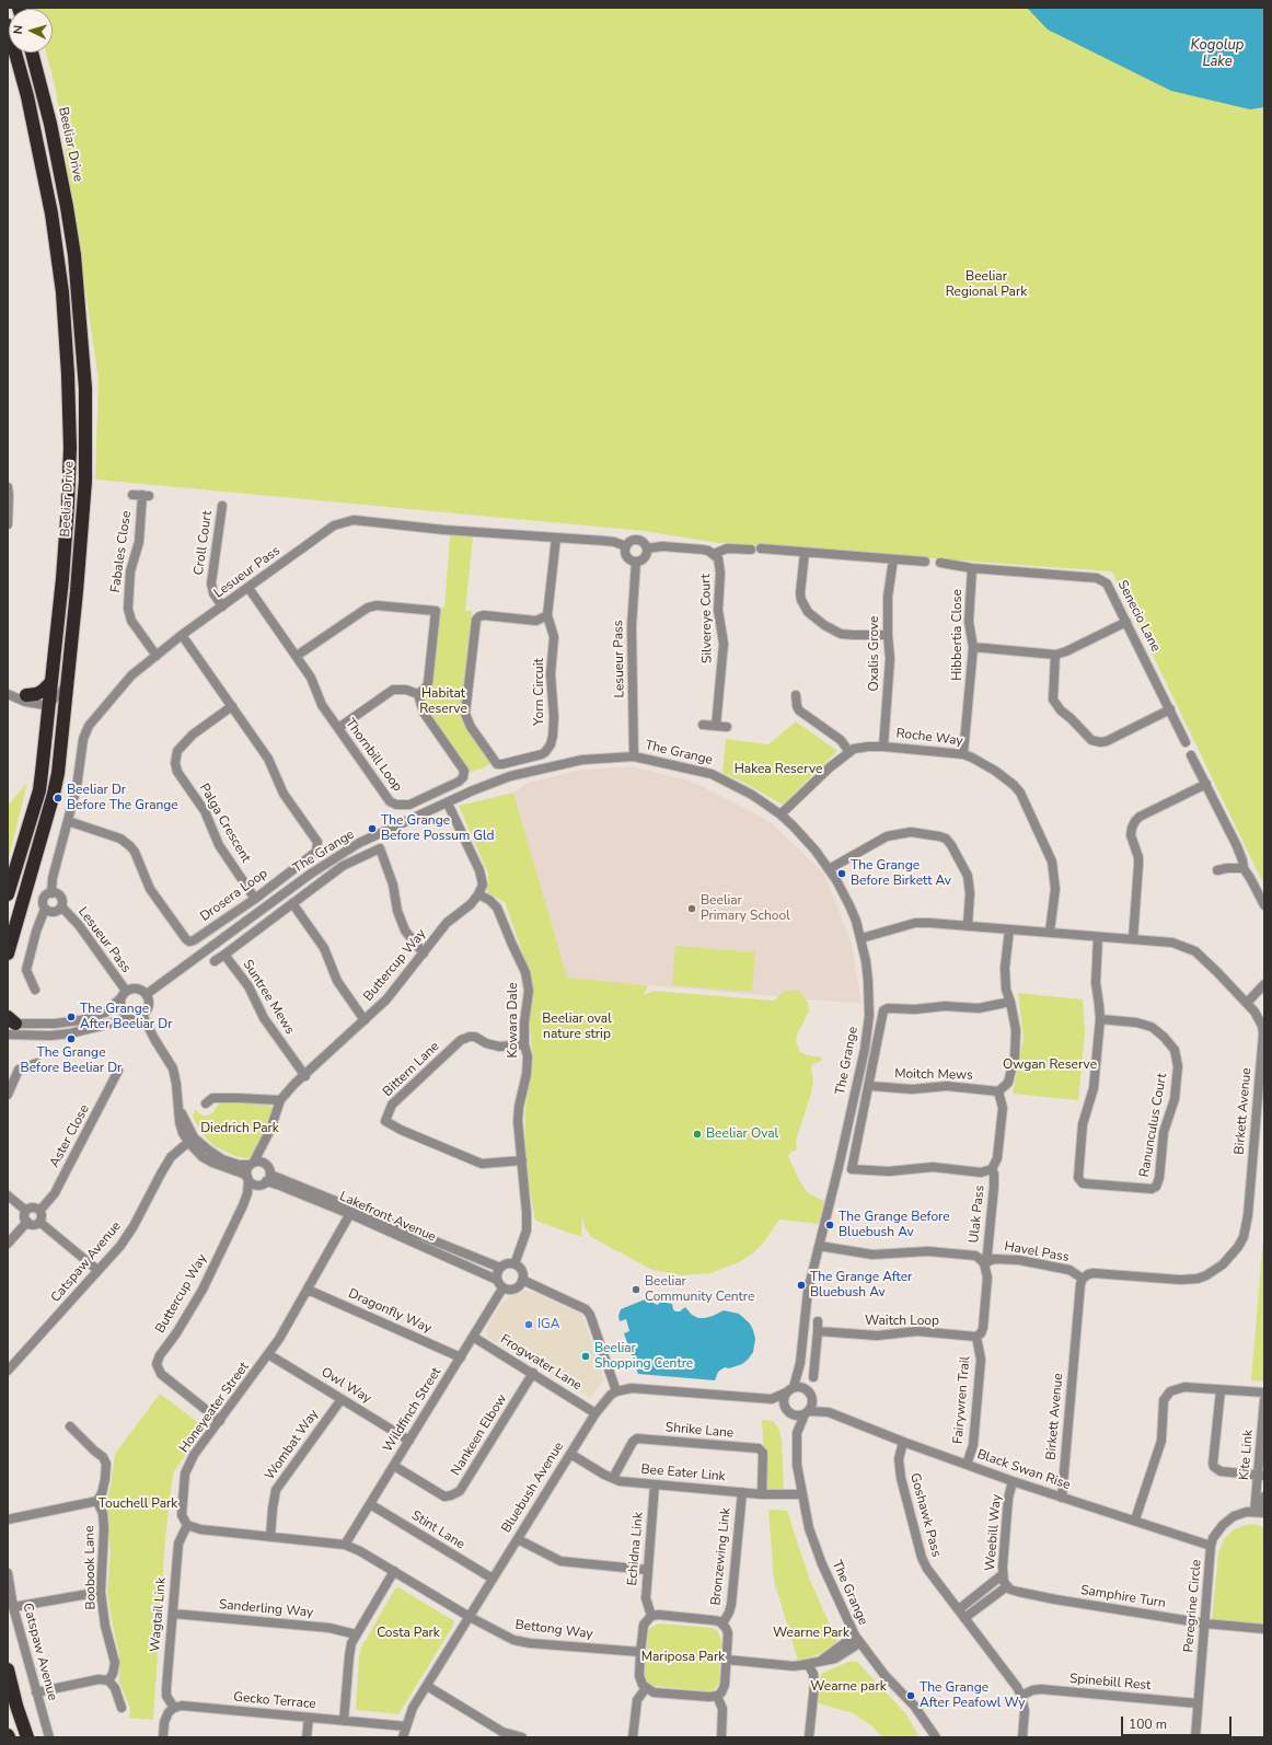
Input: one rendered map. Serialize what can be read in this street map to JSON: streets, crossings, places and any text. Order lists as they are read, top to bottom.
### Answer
{
  "streets": {
    "highway": ["Beeliar Drive"],
    "street": [
      "Croll Court",
      "Fabales Close",
      "Lesueur Pass",
      "Senecio Lane",
      "Silvereye Court",
      "Hibbertia Close",
      "Oxalis Grove",
      "Yorn Circuit",
      "Roche Way",
      "The Grange",
      "Thornbill Loop",
      "Palga Crescent",
      "Drosera Loop",
      "Buttercup Way",
      "Suntree Mews",
      "Kowara Dale",
      "Bittern Lane",
      "Moitch Mews",
      "Birkett Avenue",
      "Ranunculus Court",
      "Aster Close",
      "Ulak Pass",
      "Lakefront Avenue",
      "Havel Pass",
      "Catspaw Avenue",
      "Dragonfly Way",
      "Waitch Loop",
      "Frogwater Lane",
      "Owl Way",
      "Fairywren Trail",
      "Honeyeater Street",
      "Wildfinch Street",
      "Shrike Lane",
      "Nankeen Elbow",
      "Wombat Way",
      "Kite Link",
      "Black Swan Rise",
      "Bee Eater Link",
      "Bluebush Avenue",
      "Goshawk Pass",
      "Stint Lane",
      "Weebill Way",
      "Echidna Link",
      "Bronzewing Link",
      "Boobook Lane",
      "Samphire Turn",
      "Peregrine Circle",
      "Sanderling Way",
      "Wagtail Link",
      "Bettong Way",
      "Spinebill Rest",
      "Gecko Terrace"
    ]
  },
  "crossings": [
    ["Croll Court", "Lesueur Pass"],
    ["Fabales Close", "Lesueur Pass"],
    ["Lesueur Pass", "Silvereye Court"],
    ["Lesueur Pass", "Yorn Circuit"],
    ["Lesueur Pass", "The Grange"],
    ["Lesueur Pass", "Thornbill Loop"],
    ["Lesueur Pass", "Drosera Loop"],
    ["Senecio Lane", "Hibbertia Close"],
    ["Hibbertia Close", "Roche Way"],
    ["Oxalis Grove", "Roche Way"],
    ["Roche Way", "The Grange"],
    ["Roche Way", "Birkett Avenue"],
    ["The Grange", "Birkett Avenue"],
    ["The Grange", "Black Swan Rise"],
    ["The Grange", "Bee Eater Link"],
    ["Palga Crescent", "Drosera Loop"],
    ["Buttercup Way", "Suntree Mews"],
    ["Buttercup Way", "Kowara Dale"],
    ["Buttercup Way", "Lakefront Avenue"],
    ["Buttercup Way", "Honeyeater Street"],
    ["Kowara Dale", "Bittern Lane"],
    ["Kowara Dale", "Lakefront Avenue"],
    ["Kowara Dale", "Wildfinch Street"],
    ["Birkett Avenue", "Havel Pass"],
    ["Birkett Avenue", "Black Swan Rise"],
    ["Ulak Pass", "Havel Pass"],
    ["Lakefront Avenue", "Honeyeater Street"],
    ["Lakefront Avenue", "Wildfinch Street"],
    ["Dragonfly Way", "Honeyeater Street"],
    ["Dragonfly Way", "Wildfinch Street"],
    ["Waitch Loop", "Fairywren Trail"],
    ["Frogwater Lane", "Wildfinch Street"],
    ["Frogwater Lane", "Nankeen Elbow"],
    ["Frogwater Lane", "Bluebush Avenue"],
    ["Owl Way", "Honeyeater Street"],
    ["Owl Way", "Wildfinch Street"],
    ["Owl Way", "Wombat Way"],
    ["Fairywren Trail", "Black Swan Rise"],
    ["Honeyeater Street", "Wagtail Link"],
    ["Wildfinch Street", "Nankeen Elbow"],
    ["Wildfinch Street", "Stint Lane"],
    ["Shrike Lane", "Bee Eater Link"],
    ["Kite Link", "Peregrine Circle"],
    ["Black Swan Rise", "Goshawk Pass"],
    ["Black Swan Rise", "Weebill Way"],
    ["Black Swan Rise", "Peregrine Circle"],
    ["Bee Eater Link", "Bluebush Avenue"],
    ["Bee Eater Link", "Echidna Link"],
    ["Bee Eater Link", "Bronzewing Link"],
    ["Bluebush Avenue", "Stint Lane"],
    ["Bluebush Avenue", "Bettong Way"],
    ["Bluebush Avenue", "Gecko Terrace"],
    ["Goshawk Pass", "Spinebill Rest"],
    ["Weebill Way", "Samphire Turn"],
    ["Echidna Link", "Bronzewing Link"],
    ["Echidna Link", "Bettong Way"],
    ["Bronzewing Link", "Bettong Way"],
    ["Samphire Turn", "Peregrine Circle"],
    ["Peregrine Circle", "Spinebill Rest"],
    ["Sanderling Way", "Wagtail Link"],
    ["Wagtail Link", "Gecko Terrace"]
  ],
  "water": ["Kogolup Lake"],
  "parks": [
    "Beeliar Regional Park",
    "Habitat Reserve",
    "Hakea Reserve",
    "Beeliar oval nature strip",
    "Owgan Reserve",
    "Diedrich Park",
    "Touchell Park",
    "Costa Park",
    "Wearne Park",
    "Mariposa Park",
    "Wearne park"
  ],
  "places": [
    "Beeliar Dr Before The Grange",
    "The Grange Before Possum Gld",
    "The Grange Before Birkett Av",
    "Beeliar Primary School",
    "The Grange After Beeliar Dr",
    "The Grange Before Beeliar Dr",
    "Beeliar Oval",
    "The Grange Before Bluebush Av",
    "The Grange After Bluebush Av",
    "Beeliar Community Centre",
    "IGA",
    "Beeliar Shopping Centre",
    "The Grange After Peafowl Wy"
  ],
  "scale_bar": "100 m",
  "north": "left"
}
